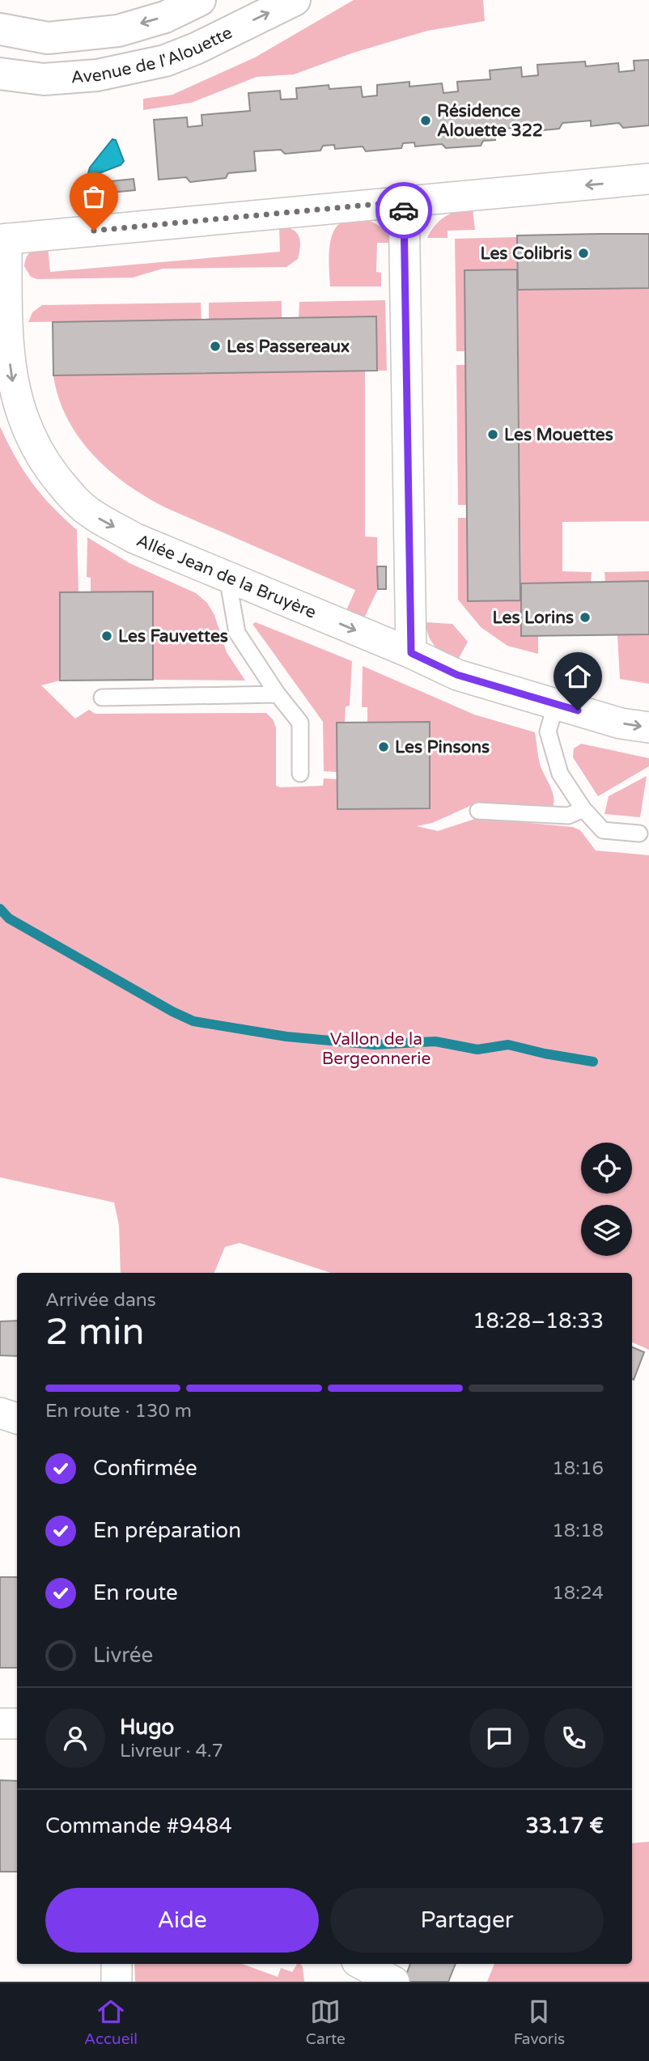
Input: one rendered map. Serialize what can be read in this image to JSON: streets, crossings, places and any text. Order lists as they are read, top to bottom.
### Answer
{
  "streets": {
    "main road": ["Avenue de l'Alouette"],
    "street": ["Allée Jean de la Bruyère"]
  },
  "one_way": ["Allée Jean de la Bruyère"],
  "parks": ["Vallon de la Bergeonnerie"],
  "places": [
    "Résidence Alouette 322",
    "Les Colibris",
    "Les Passereaux",
    "Les Mouettes",
    "Les Lorins",
    "Les Fauvettes",
    "Les Pinsons"
  ],
  "page": {
    "heading": ["2 min", "Arrivée dans", "18:28–18:33"],
    "panel": [
      "Hugo",
      "Livreur · 4.7",
      "Commande #9484",
      "33.17 €"
    ],
    "bar": "En route · 130 m",
    "list": [
      ["Confirmée", "18:16"],
      ["En préparation", "18:18"],
      ["En route", "18:24"],
      "Livrée"
    ],
    "buttons": ["Aide", "Partager"],
    "tabs": ["Accueil", "Carte", "Favoris"]
  }
}
